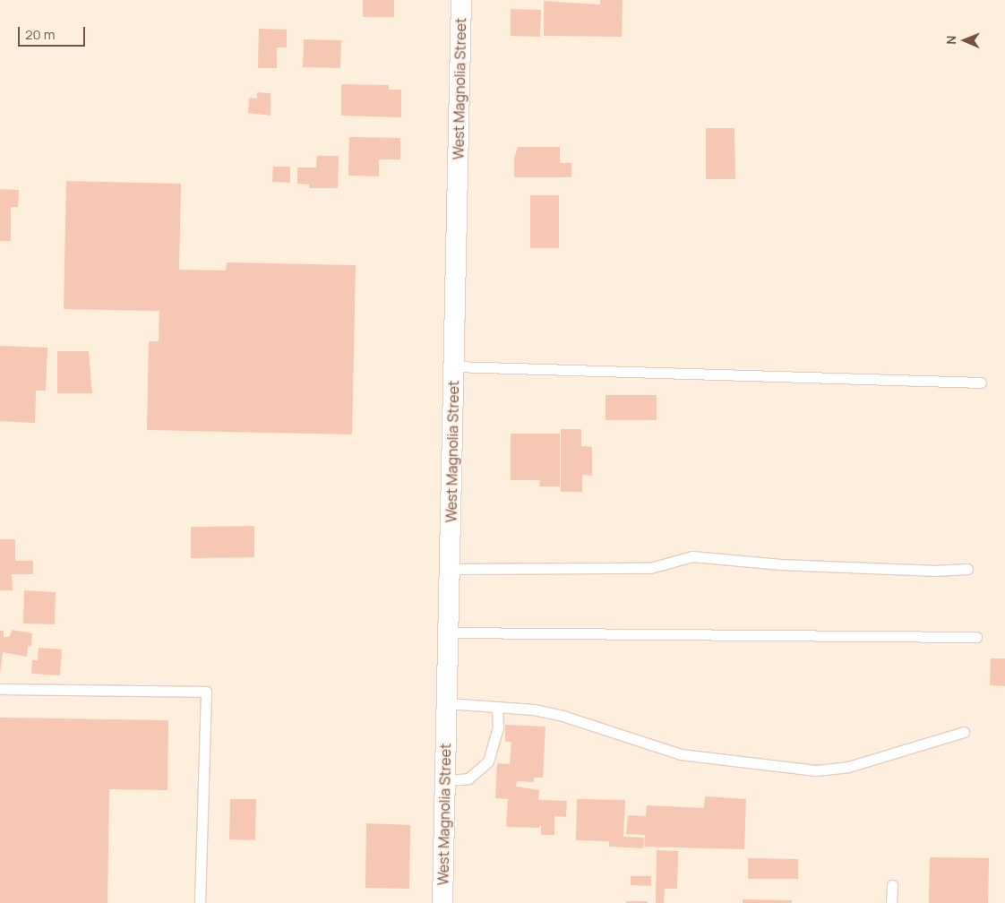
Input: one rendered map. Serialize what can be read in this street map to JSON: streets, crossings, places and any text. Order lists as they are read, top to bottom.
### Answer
{
  "streets": {
    "street": ["West Magnolia Street"]
  },
  "scale_bar": "20 m",
  "north": "left"
}
